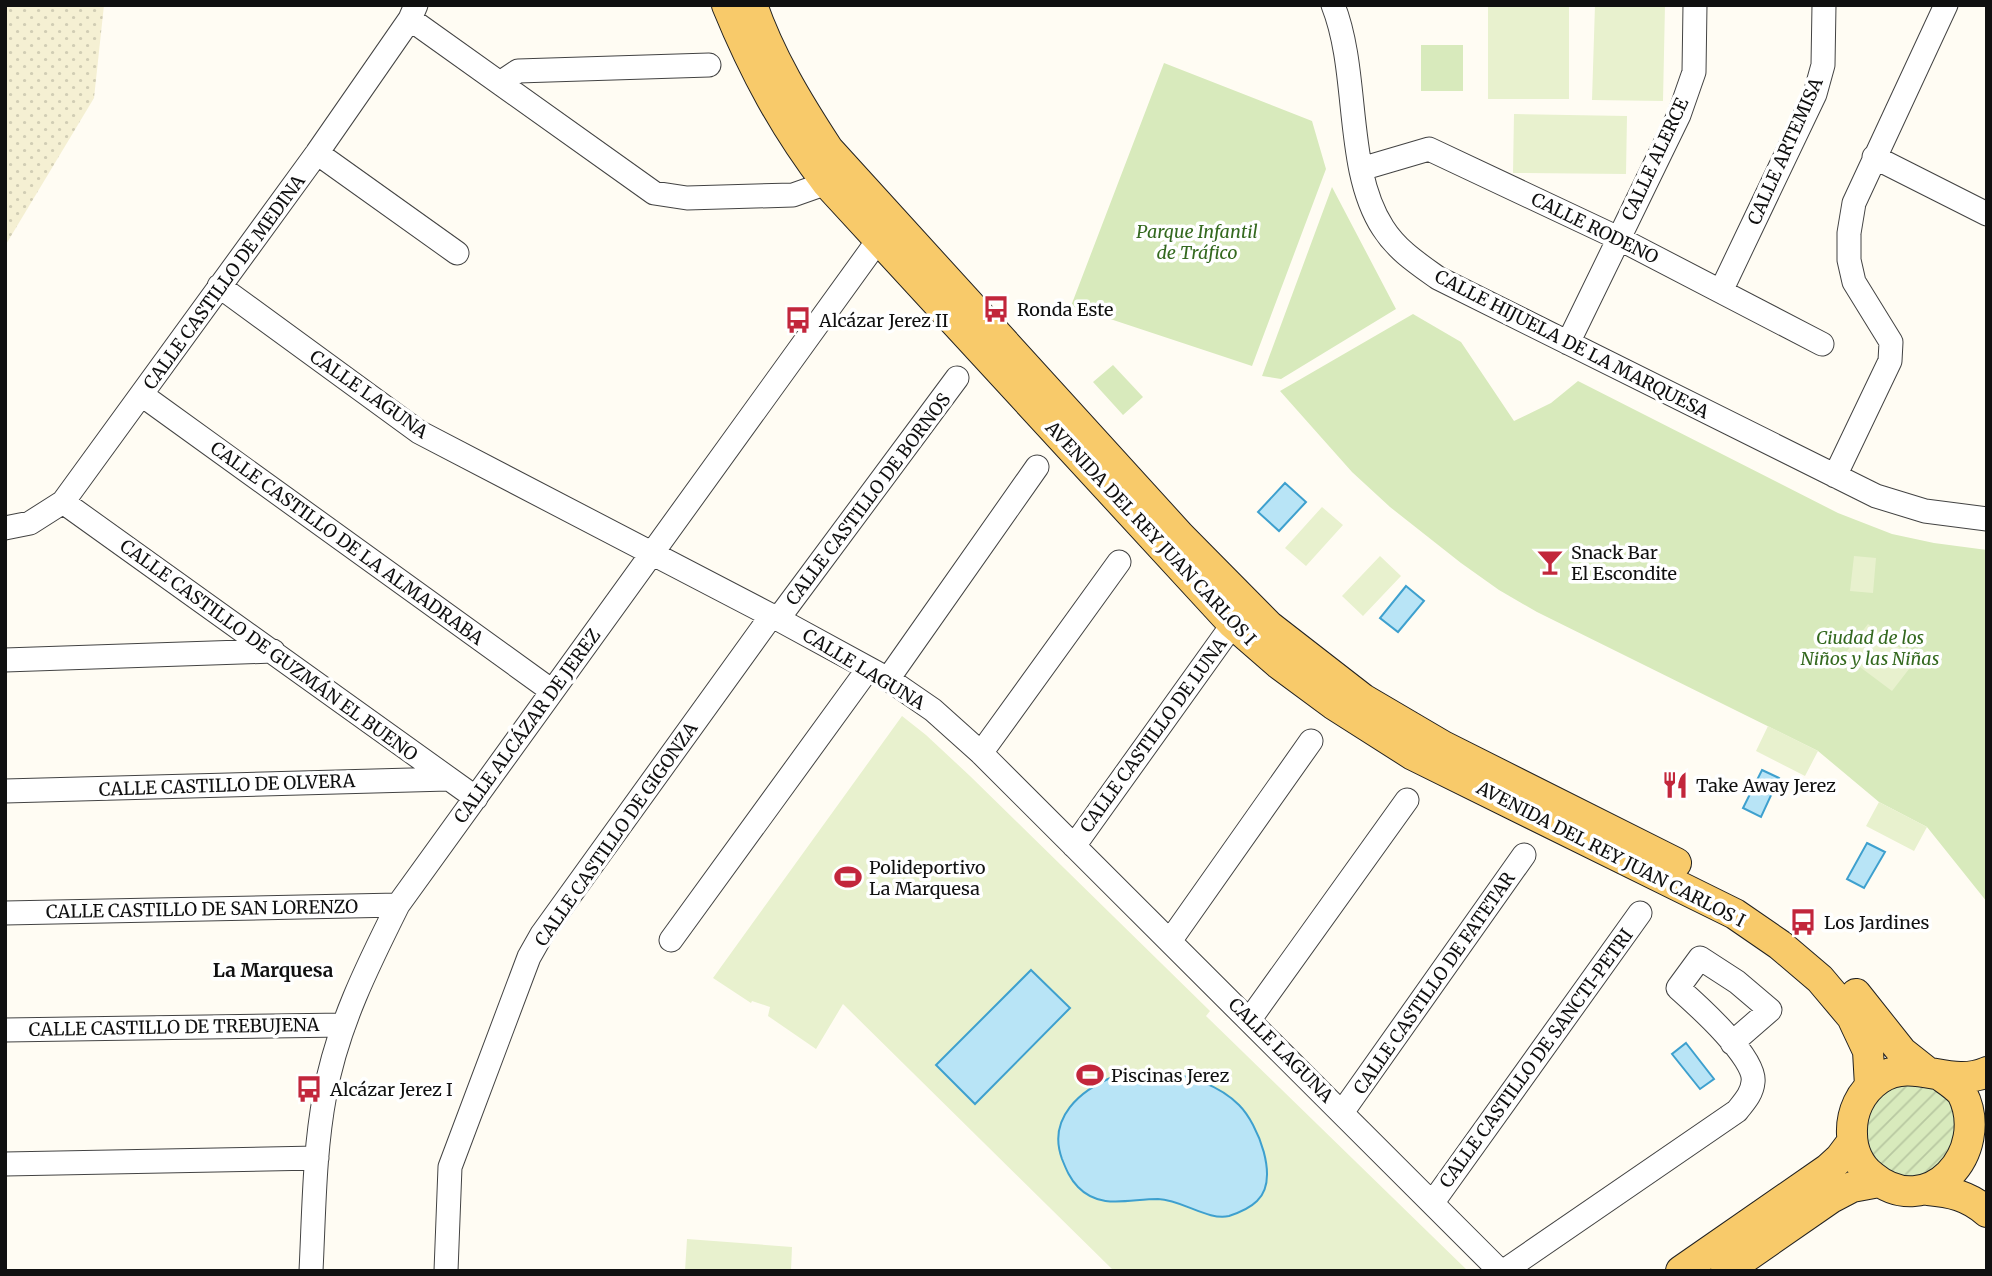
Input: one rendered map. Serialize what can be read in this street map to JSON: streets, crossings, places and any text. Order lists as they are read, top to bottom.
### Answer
{
  "streets": {
    "main road": ["AVENIDA DEL REY JUAN CARLOS I"],
    "street": [
      "CALLE ARTEMISA",
      "CALLE ALERCE",
      "CALLE RODENO",
      "CALLE CASTILLO DE MEDINA",
      "CALLE HIJUELA DE LA MARQUESA",
      "CALLE LAGUNA",
      "CALLE CASTILLO DE BORNOS",
      "CALLE CASTILLO DE LA ALMADRABA",
      "CALLE CASTILLO DE GUZMÁN EL BUENO",
      "CALLE ALCÁZAR DE JEREZ",
      "CALLE CASTILLO DE LUNA",
      "CALLE CASTILLO DE OLVERA",
      "CALLE CASTILLO DE GIGONZA",
      "CALLE CASTILLO DE SAN LORENZO",
      "CALLE CASTILLO DE FATETAR",
      "CALLE CASTILLO DE TREBUJENA",
      "CALLE CASTILLO DE SANCTI-PETRI"
    ]
  },
  "crossings": [
    ["CALLE ARTEMISA", "CALLE RODENO"],
    ["CALLE ALERCE", "CALLE RODENO"],
    ["CALLE ALERCE", "CALLE HIJUELA DE LA MARQUESA"],
    ["CALLE RODENO", "CALLE HIJUELA DE LA MARQUESA"],
    ["CALLE CASTILLO DE MEDINA", "CALLE LAGUNA"],
    ["CALLE CASTILLO DE MEDINA", "CALLE CASTILLO DE LA ALMADRABA"],
    ["CALLE CASTILLO DE MEDINA", "CALLE CASTILLO DE GUZMÁN EL BUENO"],
    ["CALLE LAGUNA", "CALLE CASTILLO DE BORNOS"],
    ["CALLE LAGUNA", "CALLE ALCÁZAR DE JEREZ"],
    ["CALLE LAGUNA", "CALLE CASTILLO DE LUNA"],
    ["CALLE LAGUNA", "CALLE CASTILLO DE GIGONZA"],
    ["CALLE LAGUNA", "CALLE CASTILLO DE FATETAR"],
    ["CALLE LAGUNA", "CALLE CASTILLO DE SANCTI-PETRI"],
    ["CALLE CASTILLO DE BORNOS", "CALLE CASTILLO DE GIGONZA"],
    ["AVENIDA DEL REY JUAN CARLOS I", "CALLE ALCÁZAR DE JEREZ"],
    ["AVENIDA DEL REY JUAN CARLOS I", "CALLE CASTILLO DE LUNA"],
    ["CALLE CASTILLO DE LA ALMADRABA", "CALLE ALCÁZAR DE JEREZ"],
    ["CALLE CASTILLO DE GUZMÁN EL BUENO", "CALLE ALCÁZAR DE JEREZ"],
    ["CALLE CASTILLO DE GUZMÁN EL BUENO", "CALLE CASTILLO DE OLVERA"],
    ["CALLE ALCÁZAR DE JEREZ", "CALLE CASTILLO DE SAN LORENZO"],
    ["CALLE ALCÁZAR DE JEREZ", "CALLE CASTILLO DE TREBUJENA"]
  ],
  "districts": ["La Marquesa"],
  "parks": ["Parque Infantil de Tráfico", "Ciudad de los Niños y las Niñas"],
  "places": {
    "bus stop": [
      "Ronda Este",
      "Alcázar Jerez II",
      "Los Jardines",
      "Alcázar Jerez I"
    ],
    "bar": ["Snack Bar El Escondite"],
    "restaurant": ["Take Away Jerez"],
    "sports": ["Polideportivo La Marquesa", "Piscinas Jerez"]
  }
}
